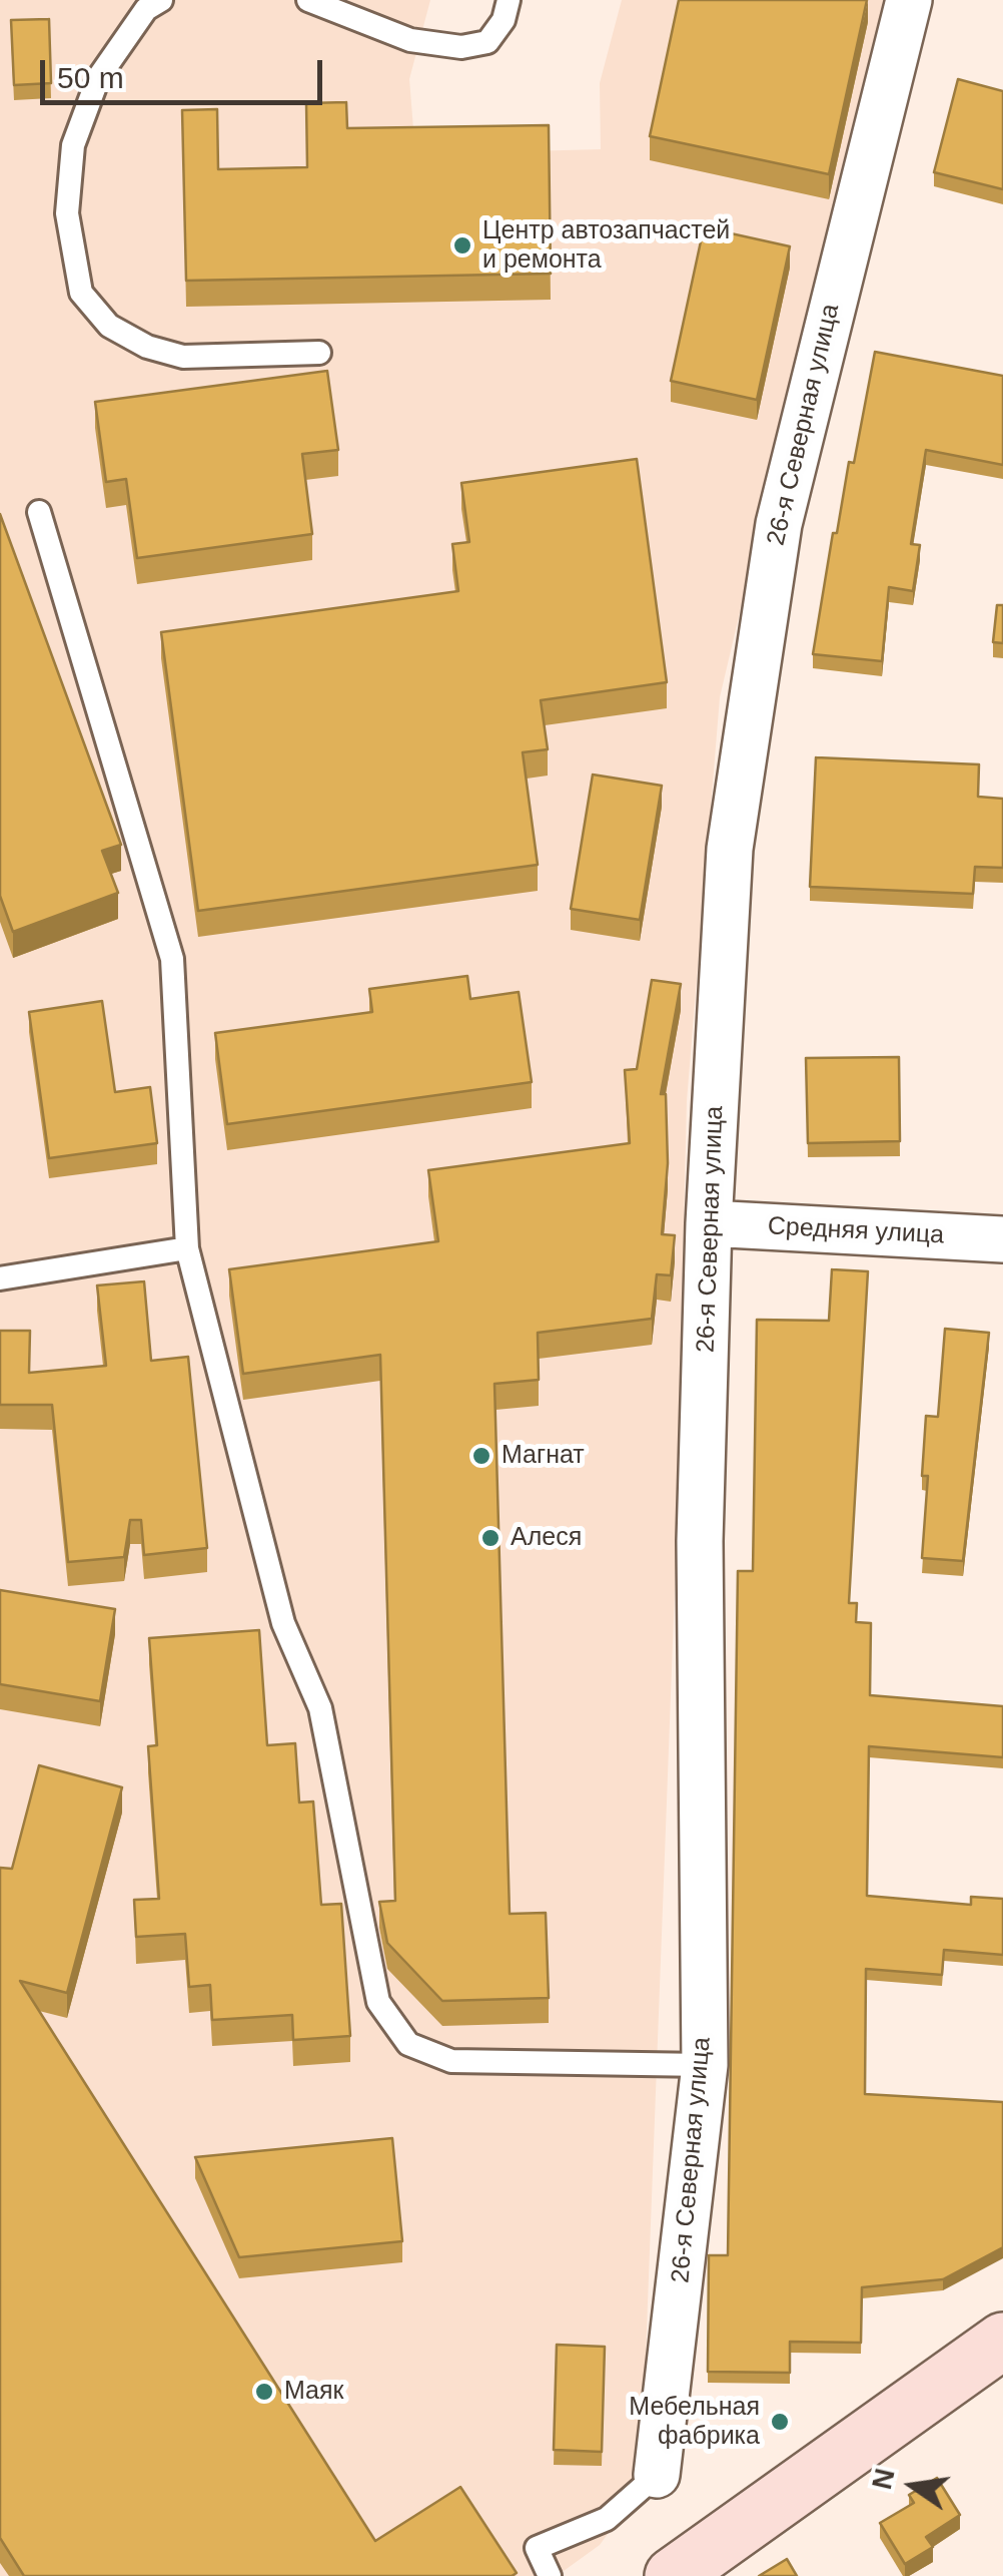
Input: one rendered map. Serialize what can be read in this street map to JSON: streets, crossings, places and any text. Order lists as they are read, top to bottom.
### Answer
{
  "streets": {
    "street": ["26-я Северная улица", "Средняя улица"]
  },
  "crossings": [
    ["26-я Северная улица", "Средняя улица"]
  ],
  "places": [
    "Центр автозапчастей и ремонта",
    "Магнат",
    "Алеся",
    "Маяк",
    "Мебельная фабрика"
  ],
  "scale_bar": "50 m",
  "north": "left"
}
